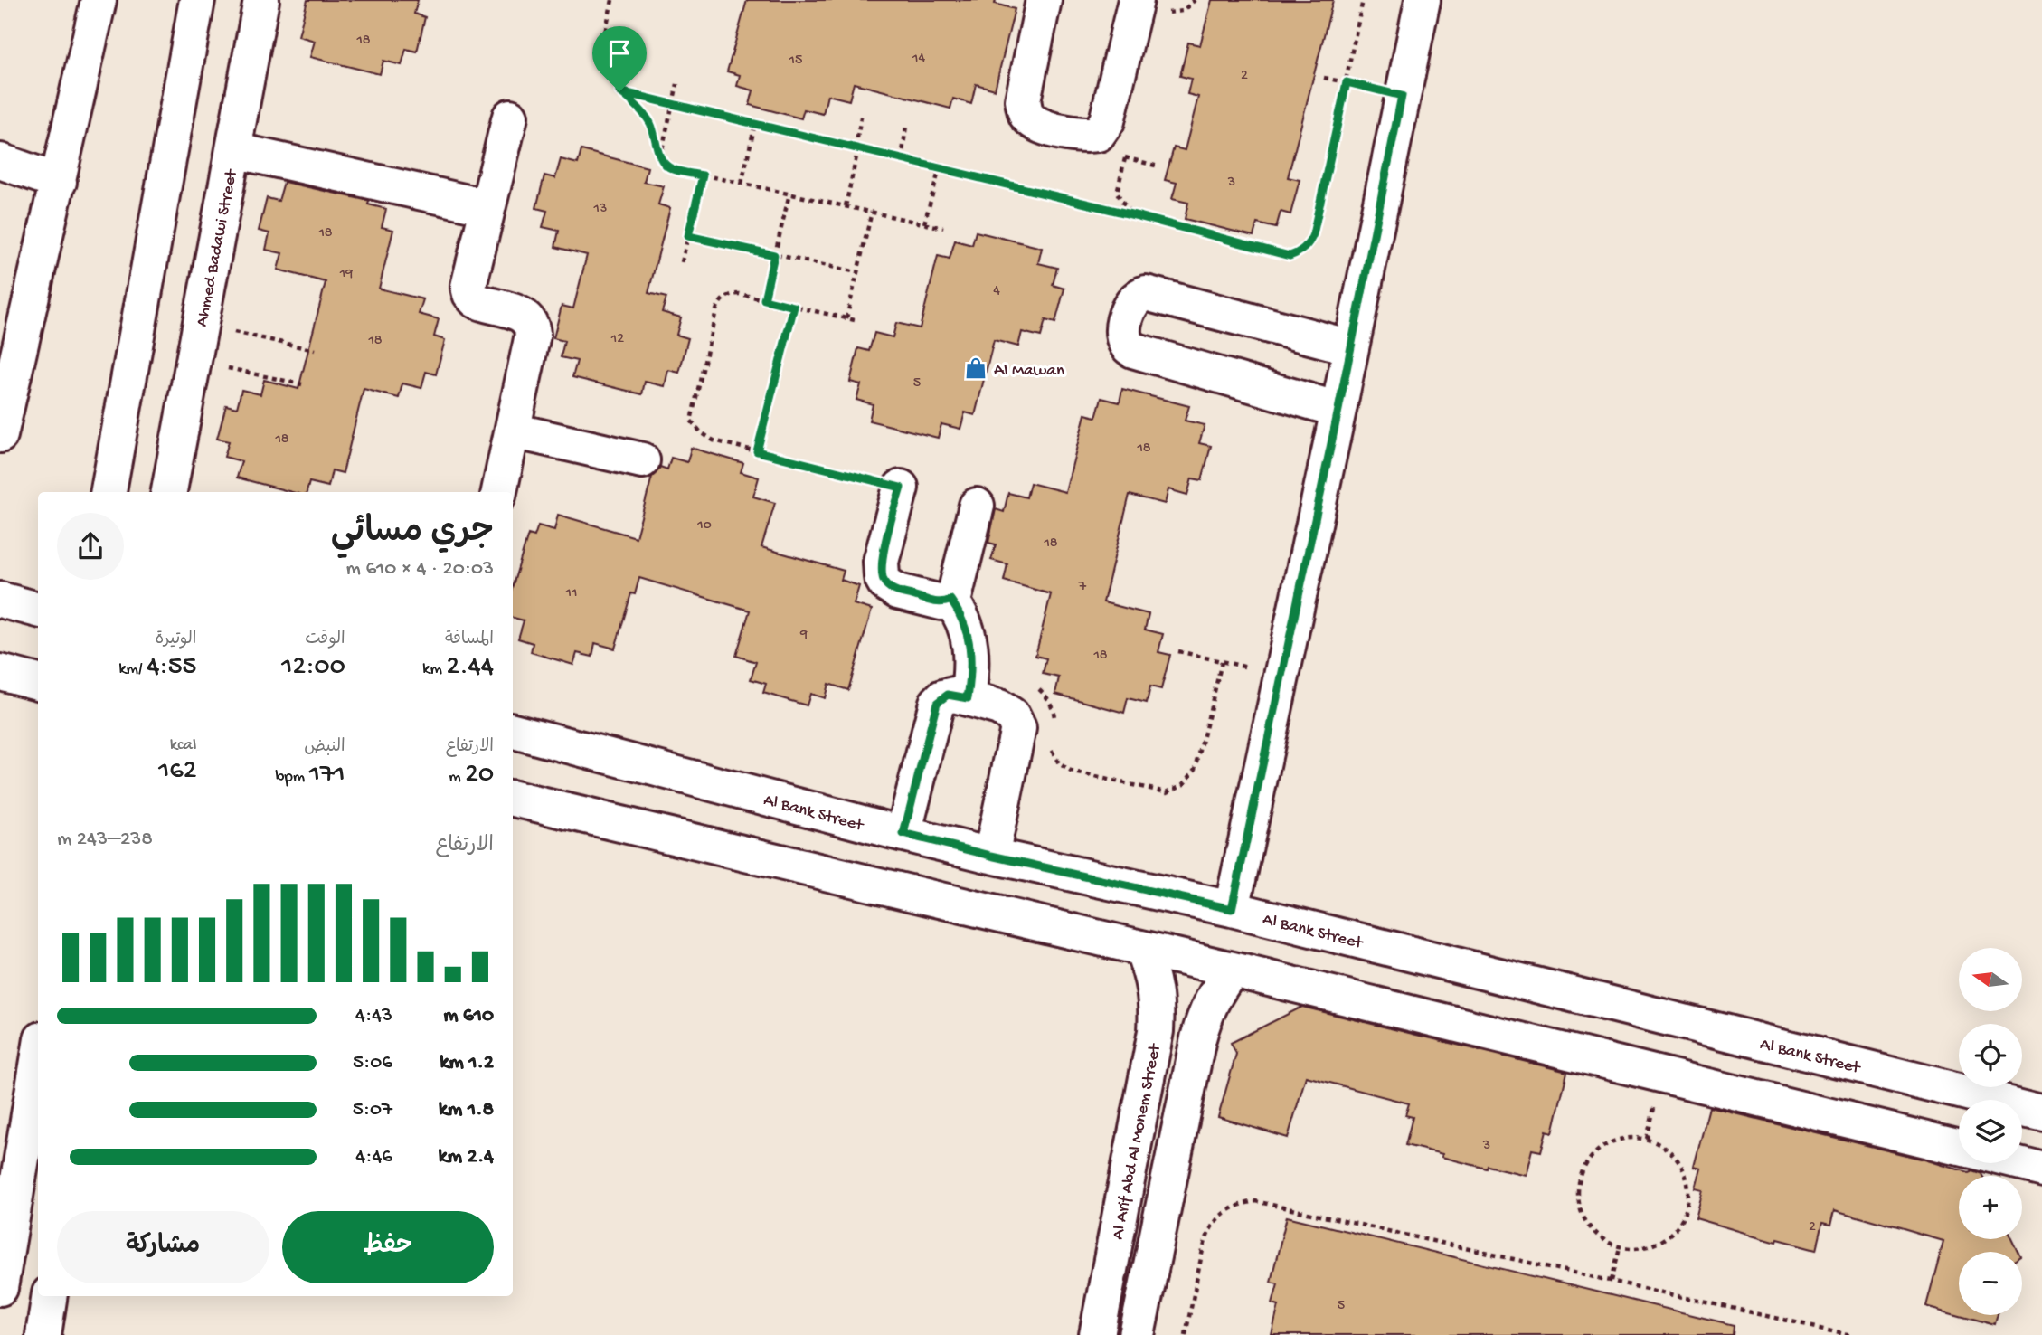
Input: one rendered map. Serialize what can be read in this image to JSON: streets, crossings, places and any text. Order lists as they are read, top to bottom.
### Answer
{
  "streets": {
    "street": ["Ahmed Badawi Street", "Al Bank Street", "Al Arif Abd Al Monem Street"]
  },
  "places": {
    "shop": ["Al Mawan"]
  },
  "house_numbers": [
    "18",
    "14",
    "15",
    "2",
    "3",
    "13",
    "18",
    "19",
    "4",
    "12",
    "18",
    "5",
    "18",
    "18",
    "10",
    "18",
    "7",
    "11",
    "9",
    "18",
    "3",
    "2",
    "5"
  ],
  "north": "left",
  "page": {
    "heading": ["جري مسائي", "20:03 · 4 × 610 m"],
    "stats": [
      ["المسافة", "2.44 km"],
      ["الوقت", "12:00"],
      ["الوتيرة", "4:55 /km"],
      ["الارتفاع", "20 m"],
      ["النبض", "171 bpm"],
      ["kcal", "162"]
    ],
    "chart": ["الارتفاع", "238–243 m"],
    "map_buttons": ["+", "−"],
    "list": [
      {
        "name": "610 m",
        "note": "4:43"
      },
      {
        "name": "1.2 km",
        "note": "5:06"
      },
      {
        "name": "1.8 km",
        "note": "5:07"
      },
      {
        "name": "2.4 km",
        "note": "4:46"
      }
    ],
    "buttons": ["حفظ", "مشاركة"]
  }
}
